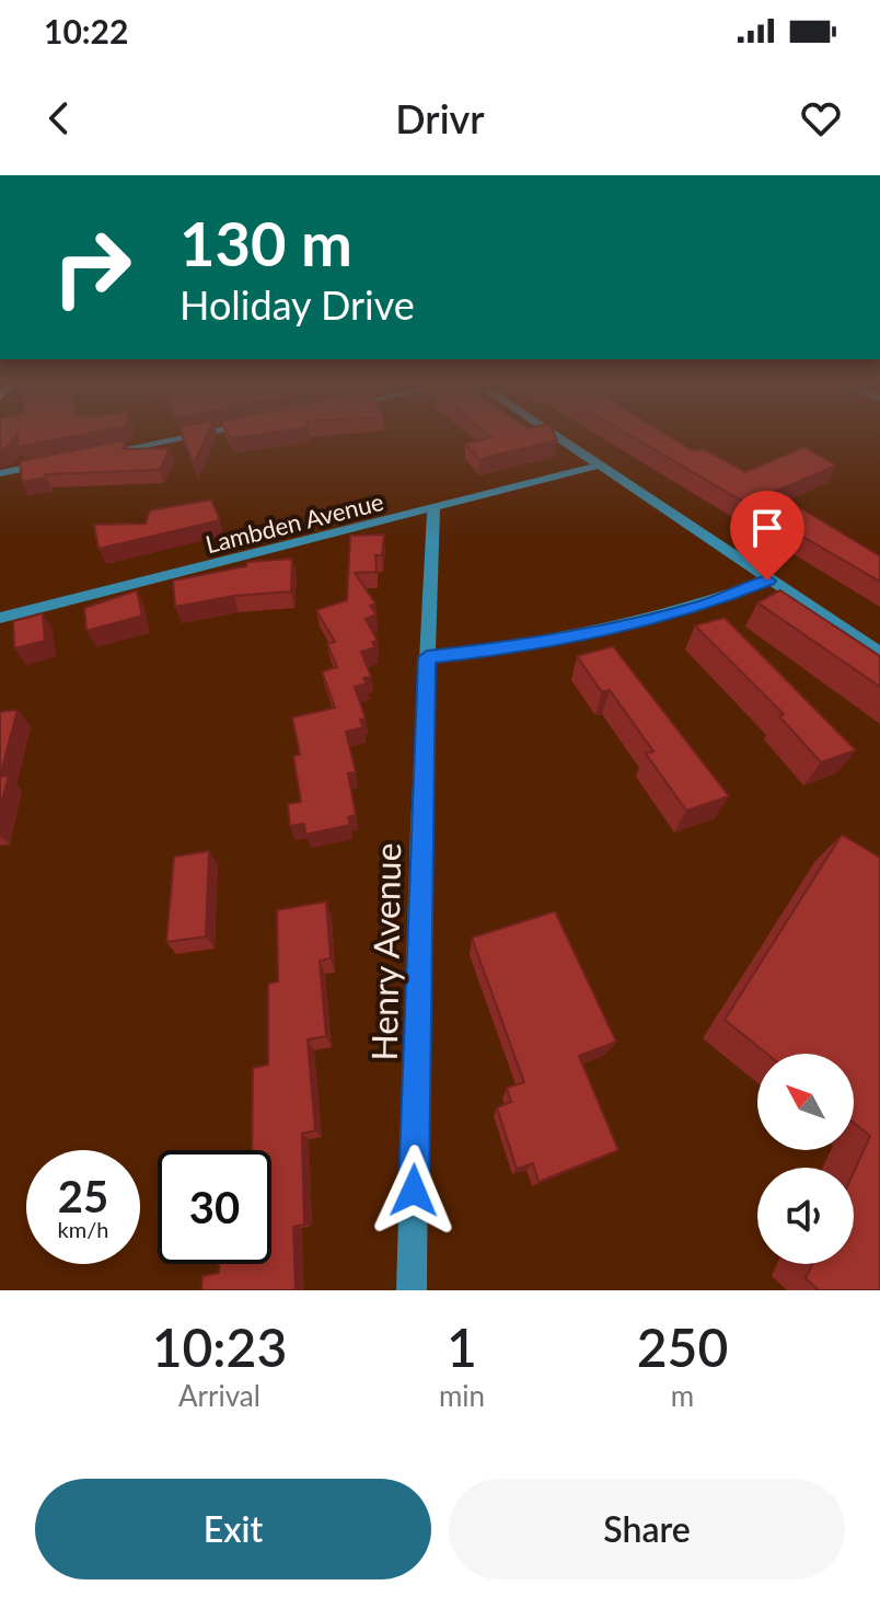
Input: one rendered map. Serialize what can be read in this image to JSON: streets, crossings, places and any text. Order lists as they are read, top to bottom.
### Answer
{
  "streets": {
    "street": ["Lambden Avenue", "Henry Avenue"]
  },
  "crossings": [
    ["Lambden Avenue", "Henry Avenue"]
  ],
  "north": "top left",
  "page": {
    "status": "10:22",
    "header": "Drivr",
    "turn": ["130 m", "Holiday Drive"],
    "speed": "25 km/h",
    "limit": "30",
    "eta": [
      "10:23",
      "Arrival",
      "1",
      "min",
      "250",
      "m"
    ],
    "buttons": ["Exit", "Share"]
  }
}
